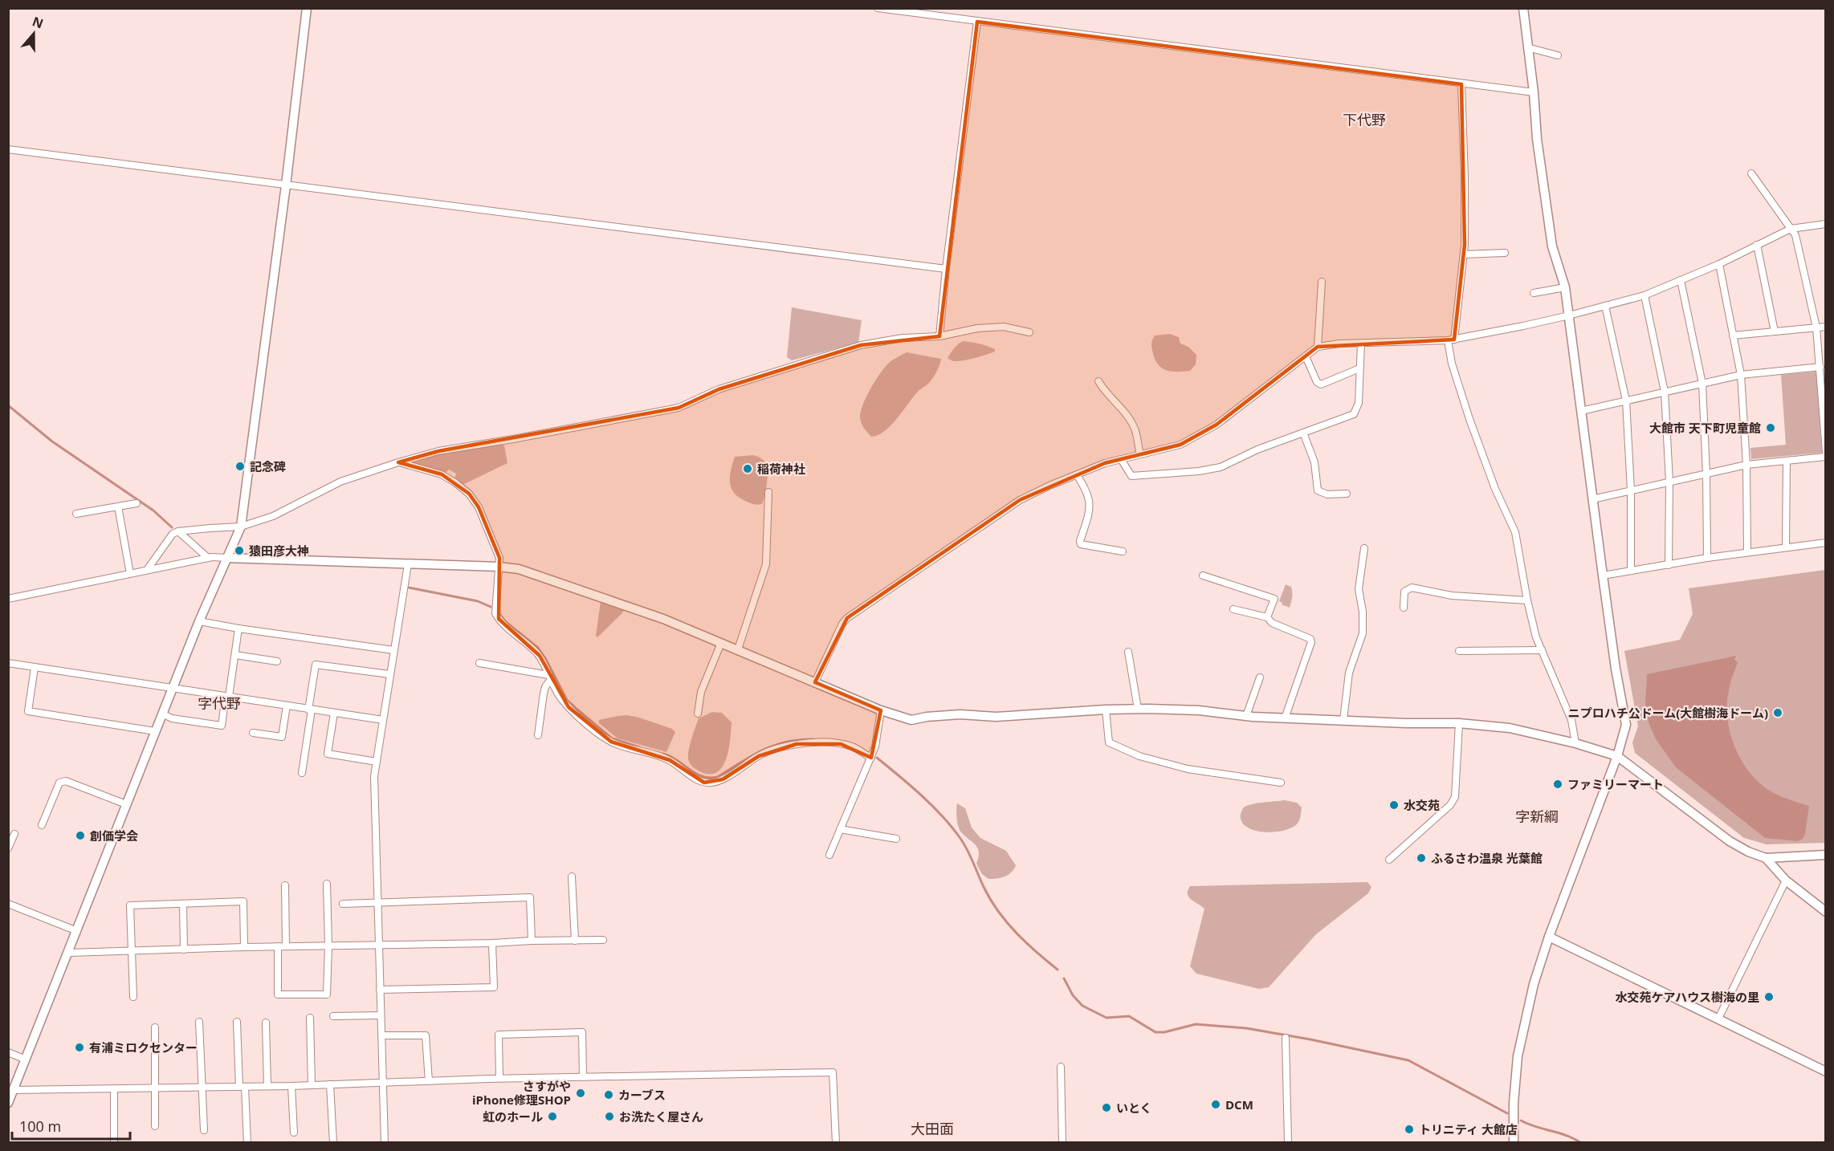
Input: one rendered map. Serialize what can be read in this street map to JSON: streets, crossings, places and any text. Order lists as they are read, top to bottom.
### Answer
{
  "districts": [
    "下代野",
    "字代野",
    "字新綱",
    "大田面"
  ],
  "places": [
    "大館市 天下町児童館",
    "記念碑",
    "稲荷神社",
    "猿田彦大神",
    "ニプロハチ公ドーム(大館樹海ドーム)",
    "ファミリーマート",
    "水交苑",
    "創価学会",
    "ふるさわ温泉 光葉館",
    "水交苑ケアハウス樹海の里",
    "有浦ミロクセンター",
    "さすがや iPhone修理SHOP",
    "カーブス",
    "DCM",
    "いとく",
    "虹のホール",
    "お洗たく屋さん",
    "トリニティ 大館店"
  ],
  "scale_bar": "100 m",
  "north": "top"
}
